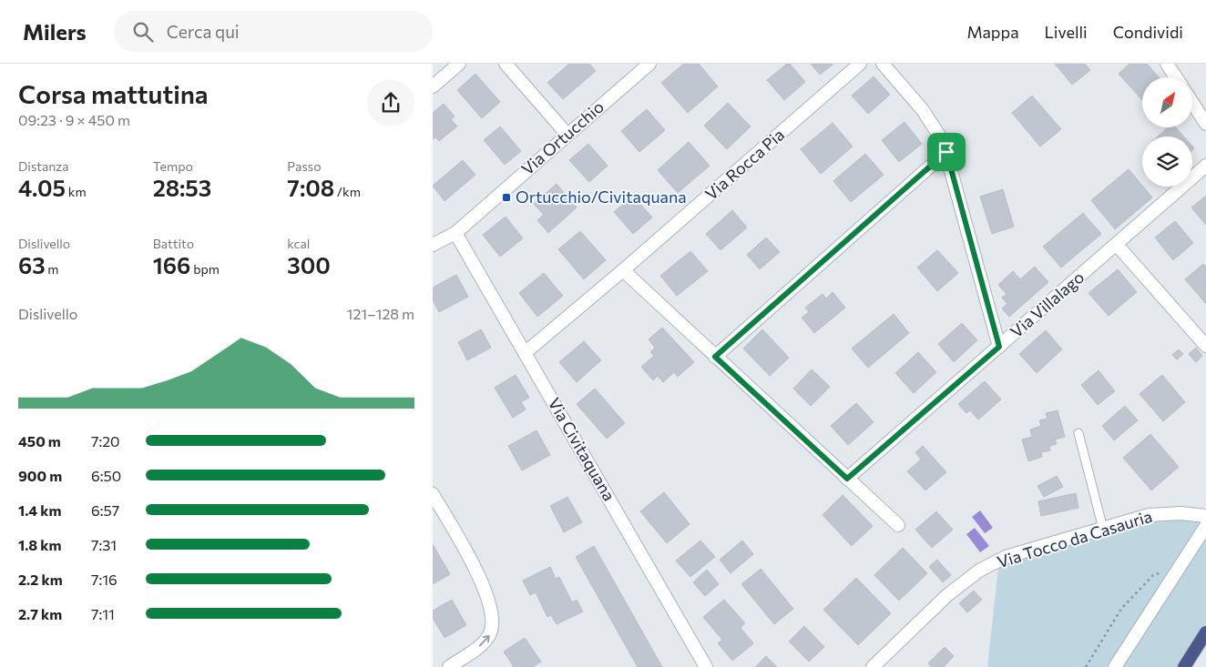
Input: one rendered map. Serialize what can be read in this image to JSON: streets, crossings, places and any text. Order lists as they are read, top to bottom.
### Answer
{
  "streets": {
    "street": [
      "Via Ortucchio",
      "Via Rocca Pia",
      "Via Villalago",
      "Via Civitaquana",
      "Via Tocco da Casauria"
    ]
  },
  "crossings": [
    ["Via Ortucchio", "Via Civitaquana"],
    ["Via Rocca Pia", "Via Civitaquana"]
  ],
  "places": {
    "transit": ["Ortucchio/Civitaquana"]
  },
  "north": "top right",
  "page": {
    "header": "Milers",
    "search": "Cerca qui",
    "nav": ["Mappa", "Livelli", "Condividi"],
    "heading": ["Corsa mattutina", "09:23 · 9 × 450 m"],
    "stats": [
      ["Distanza", "4.05 km"],
      ["Tempo", "28:53"],
      ["Passo", "7:08 /km"],
      ["Dislivello", "63 m"],
      ["Battito", "166 bpm"],
      ["kcal", "300"]
    ],
    "chart": ["Dislivello", "121–128 m"],
    "list": [
      {
        "name": "450 m",
        "note": "7:20"
      },
      {
        "name": "900 m",
        "note": "6:50"
      },
      {
        "name": "1.4 km",
        "note": "6:57"
      },
      {
        "name": "1.8 km",
        "note": "7:31"
      },
      {
        "name": "2.2 km",
        "note": "7:16"
      },
      {
        "name": "2.7 km",
        "note": "7:11"
      }
    ]
  }
}
